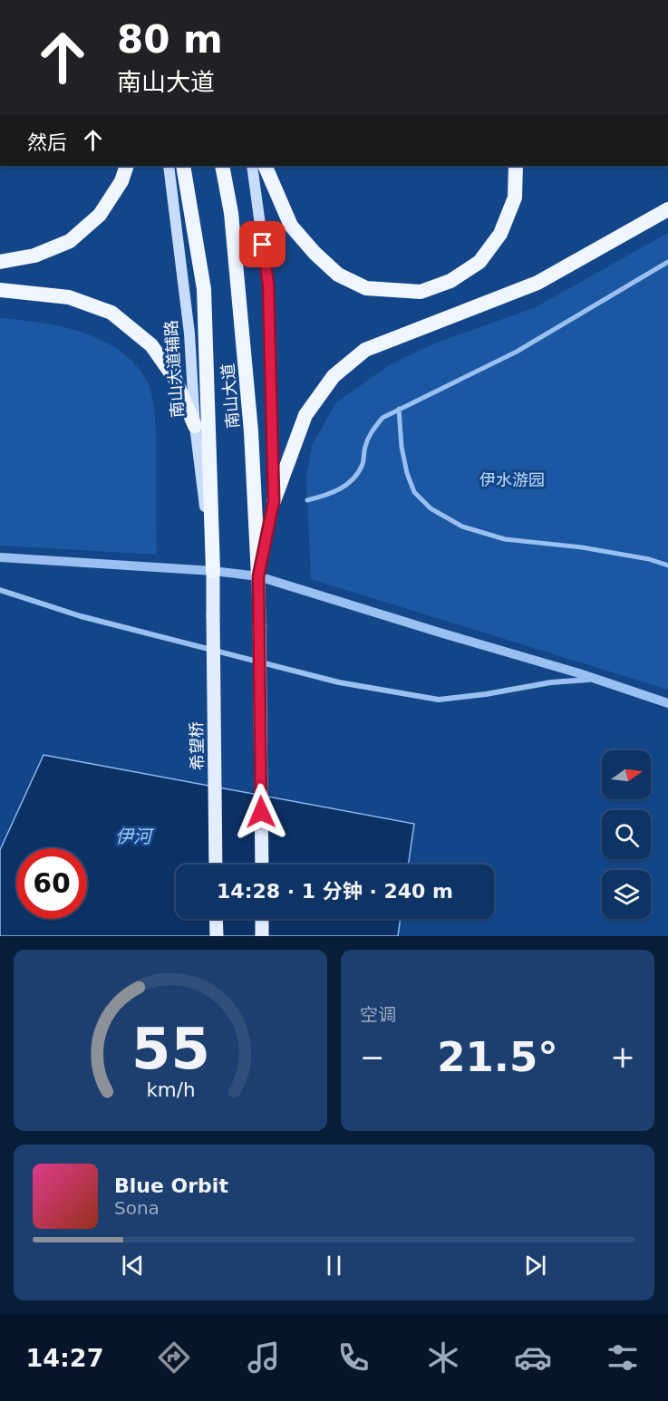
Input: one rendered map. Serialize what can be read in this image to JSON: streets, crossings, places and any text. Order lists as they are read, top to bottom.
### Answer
{
  "streets": {
    "highway": ["南山大道"],
    "main road": ["南山大道辅路", "希望桥"]
  },
  "crossings": [
    ["南山大道辅路", "南山大道"],
    ["南山大道", "希望桥"]
  ],
  "water": ["伊河"],
  "parks": ["伊水游园"],
  "north": "right",
  "page": {
    "turn": ["80 m", "南山大道"],
    "then": "然后",
    "limit": "60",
    "trip": "14:28 · 1 分钟 · 240 m",
    "tile": "空调",
    "heat": ["−", "21.5°", "+"],
    "song": ["Blue Orbit", "Sona"],
    "tabs": "14:27",
    "gauge": ["55", "km/h"]
  }
}
